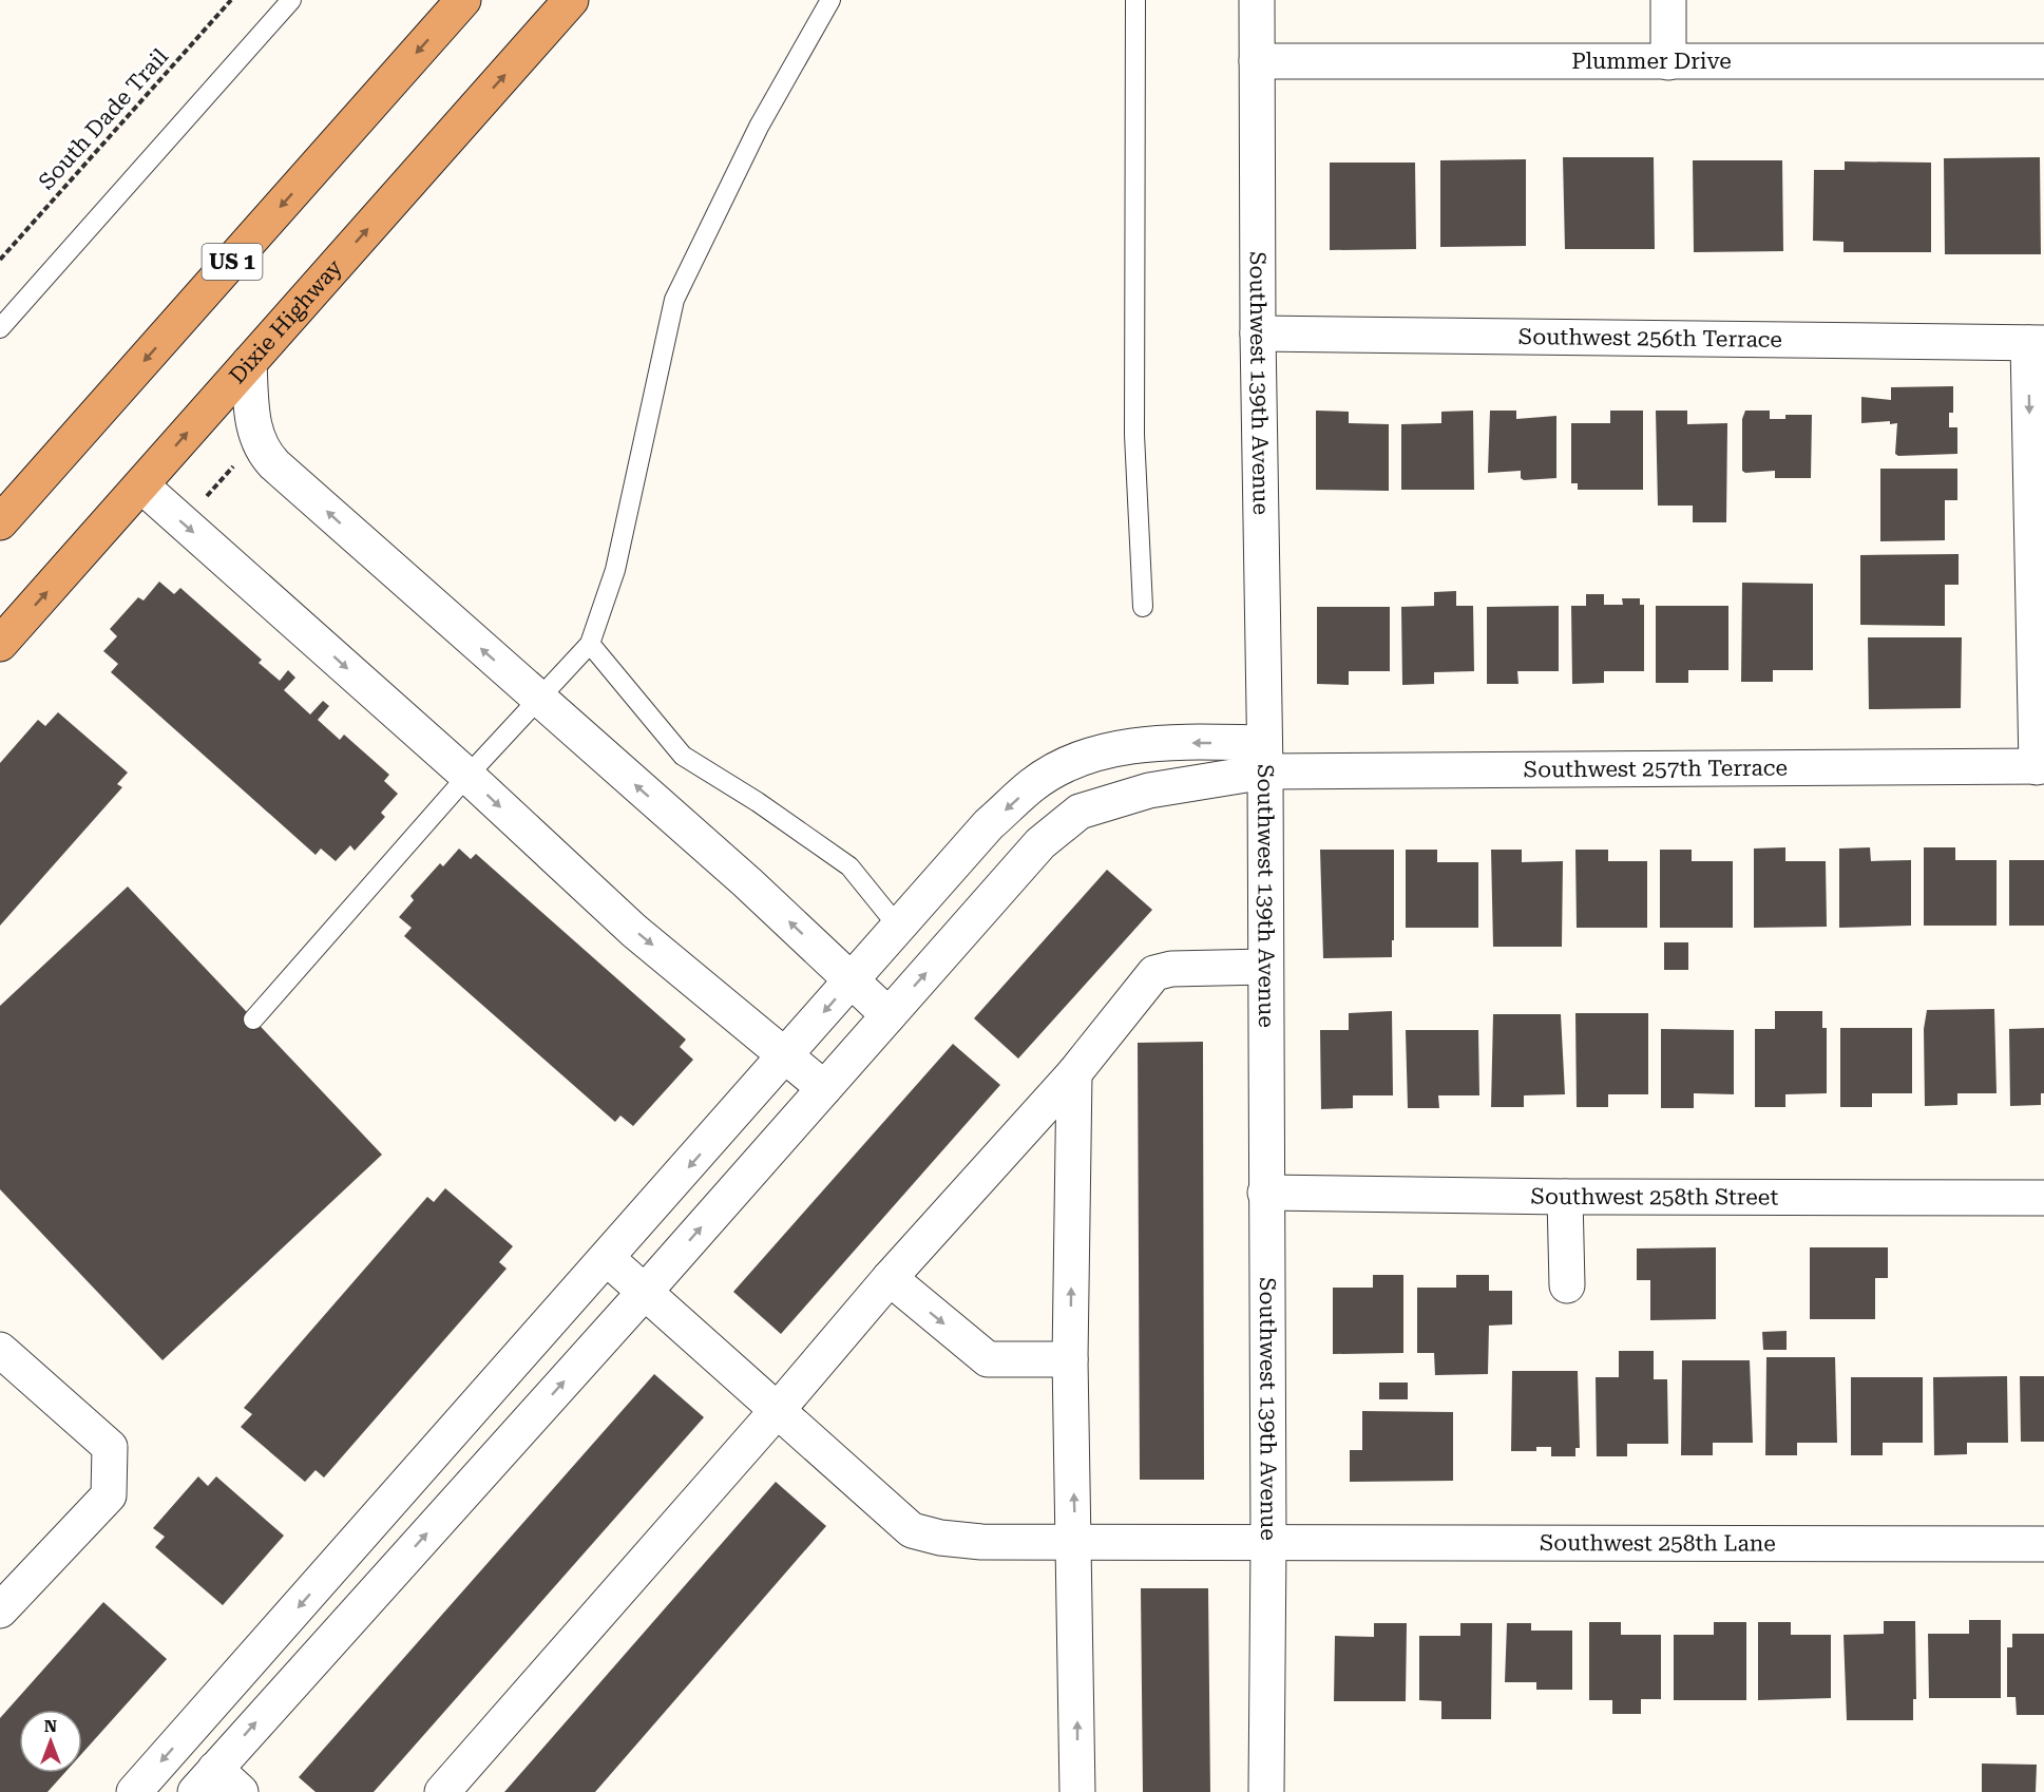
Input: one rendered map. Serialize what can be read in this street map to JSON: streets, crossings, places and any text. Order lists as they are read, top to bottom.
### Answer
{
  "streets": {
    "highway": ["US 1", "Dixie Highway"],
    "street": [
      "Plummer Drive",
      "Southwest 256th Terrace",
      "Southwest 139th Avenue",
      "Southwest 257th Terrace",
      "Southwest 258th Street",
      "Southwest 258th Lane"
    ],
    "path": ["South Dade Trail"]
  },
  "crossings": [
    ["Plummer Drive", "Southwest 139th Avenue"],
    ["Southwest 256th Terrace", "Southwest 139th Avenue"],
    ["Southwest 139th Avenue", "Southwest 257th Terrace"],
    ["Southwest 139th Avenue", "Southwest 258th Street"],
    ["Southwest 139th Avenue", "Southwest 258th Lane"]
  ],
  "north": "top"
}
